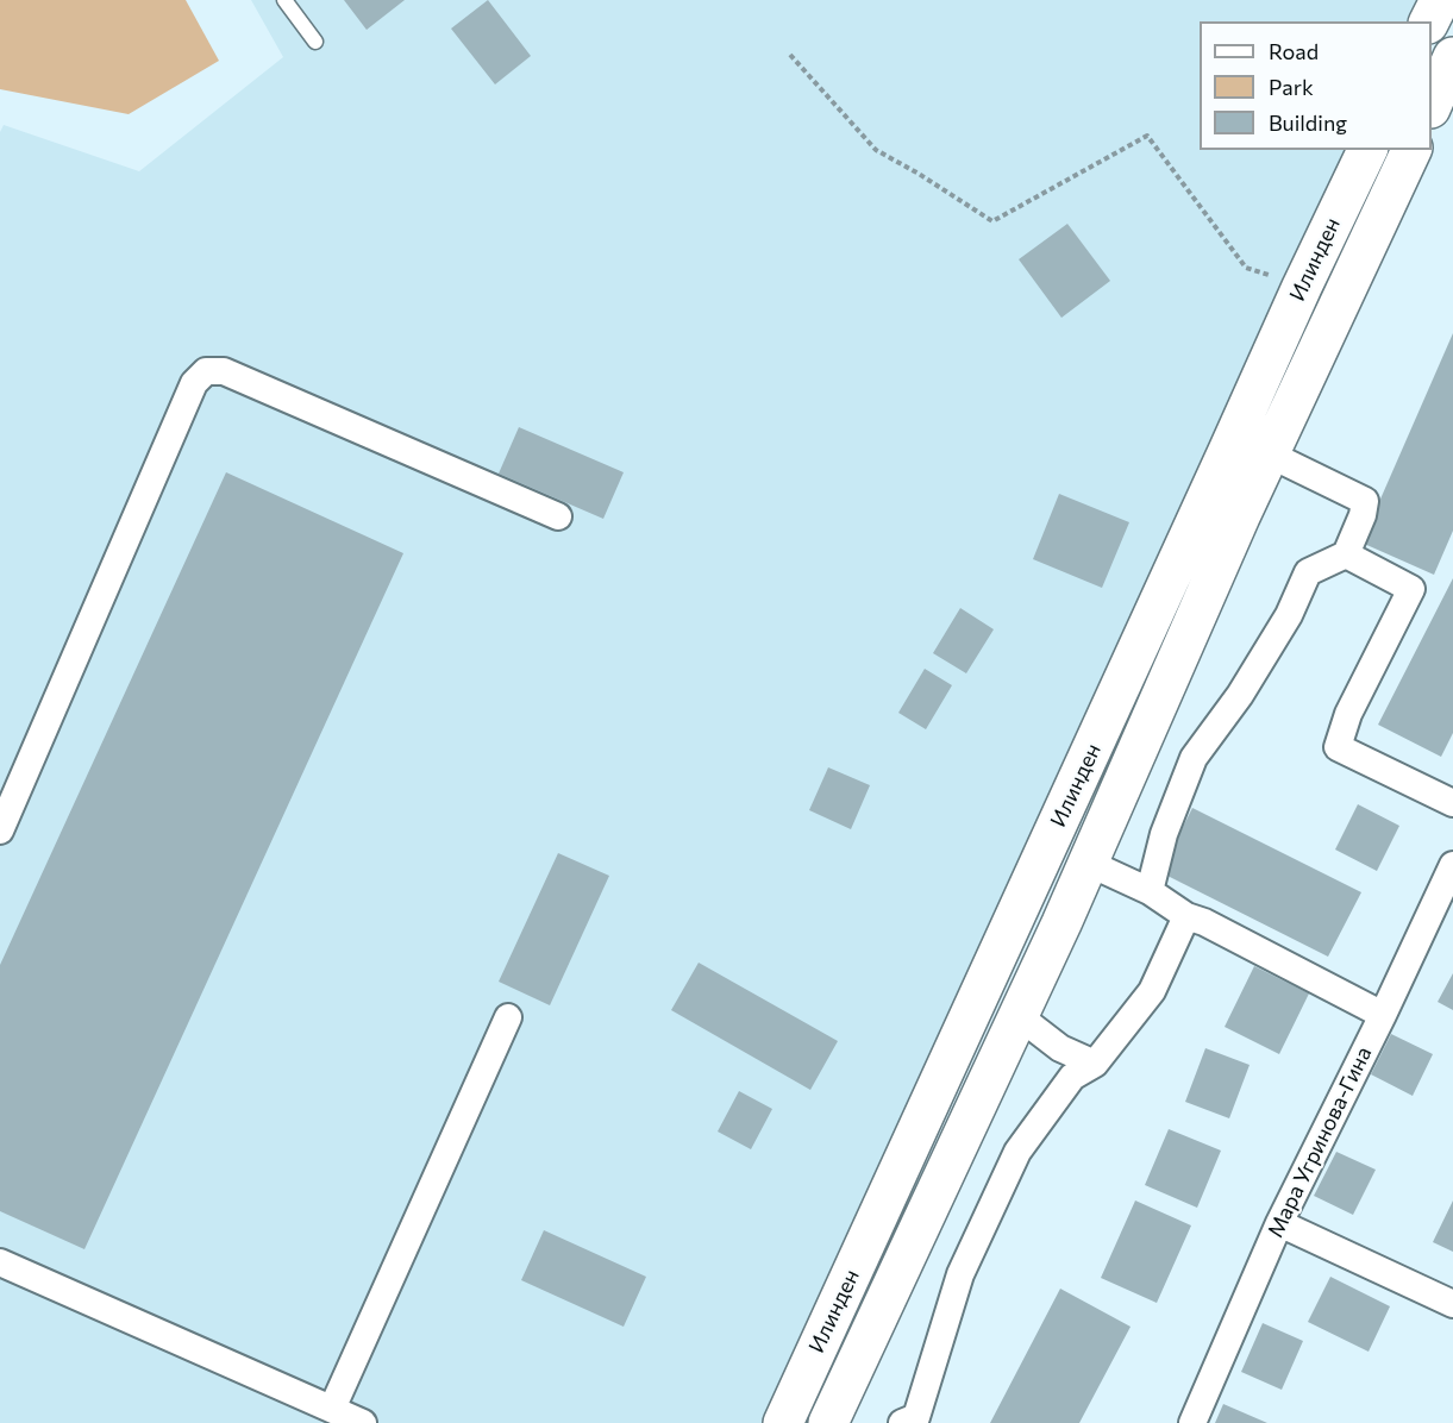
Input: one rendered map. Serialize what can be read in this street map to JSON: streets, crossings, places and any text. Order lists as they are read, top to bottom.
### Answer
{
  "streets": {
    "main road": ["Илинден"],
    "street": ["Мара Угринова-Гина"]
  },
  "legend": ["Road", "Park", "Building"]
}
